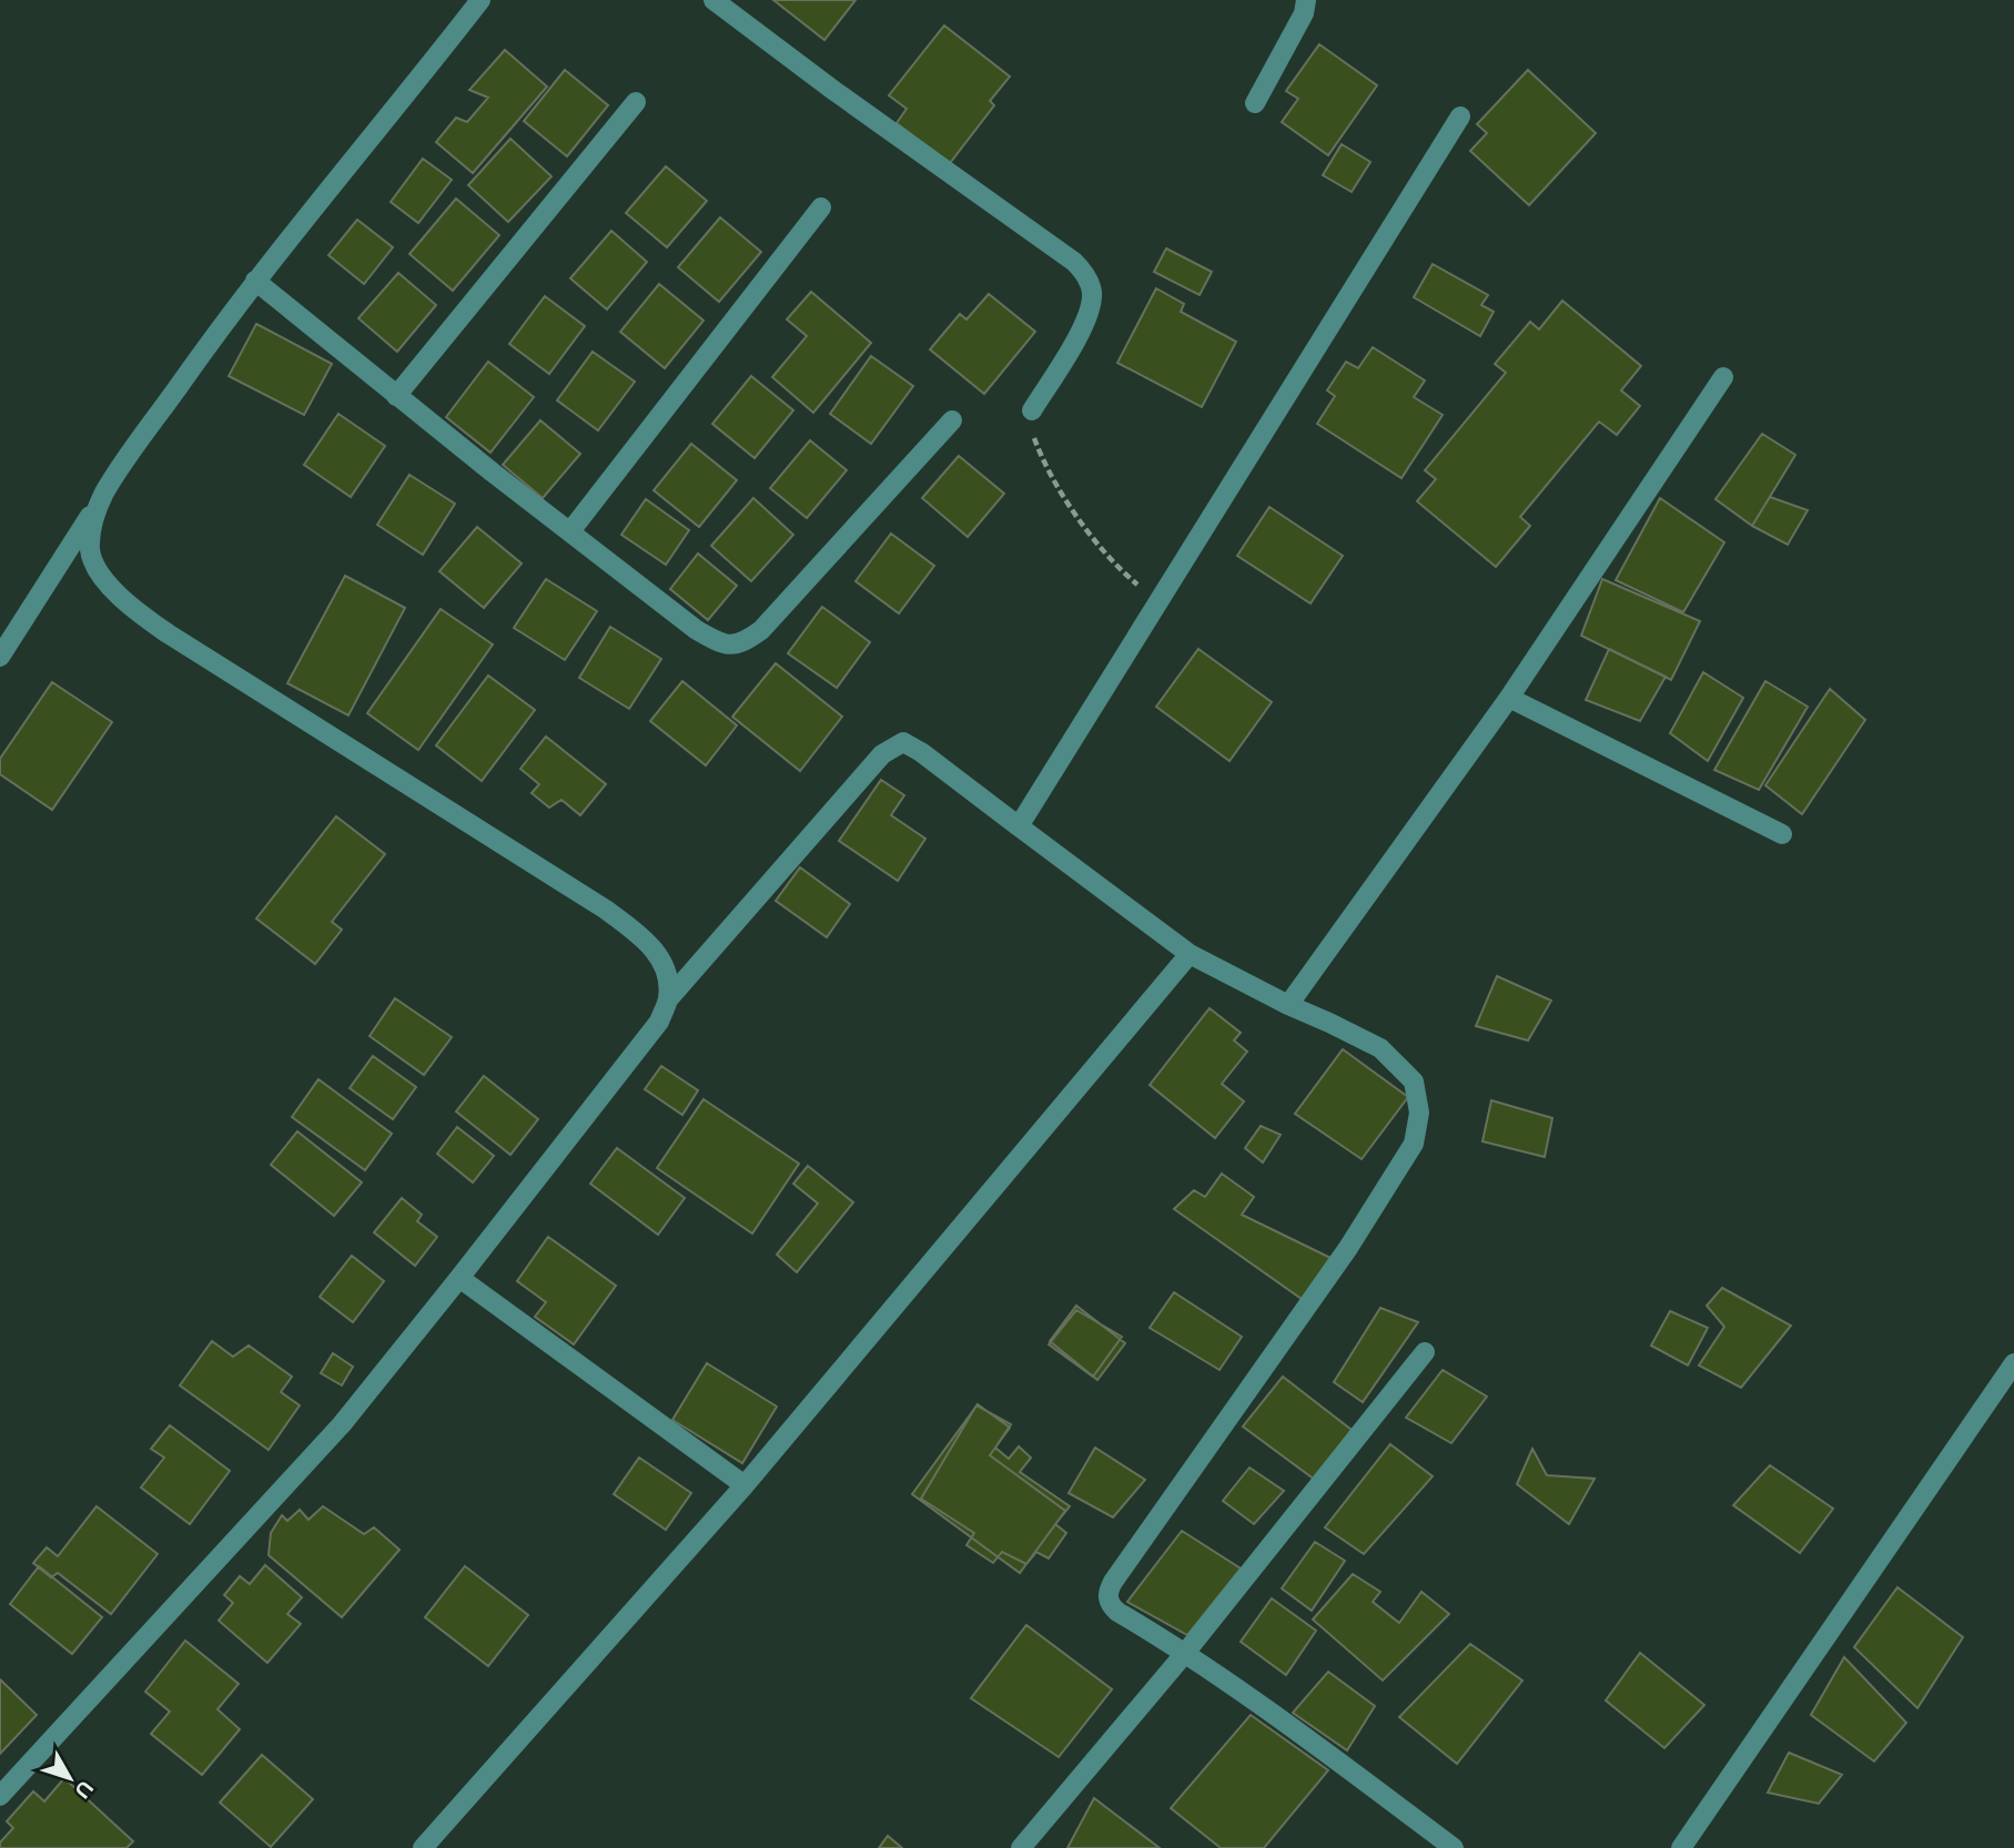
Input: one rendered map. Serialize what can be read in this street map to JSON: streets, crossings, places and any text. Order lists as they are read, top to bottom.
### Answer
{
  "north": "bottom right"
}
